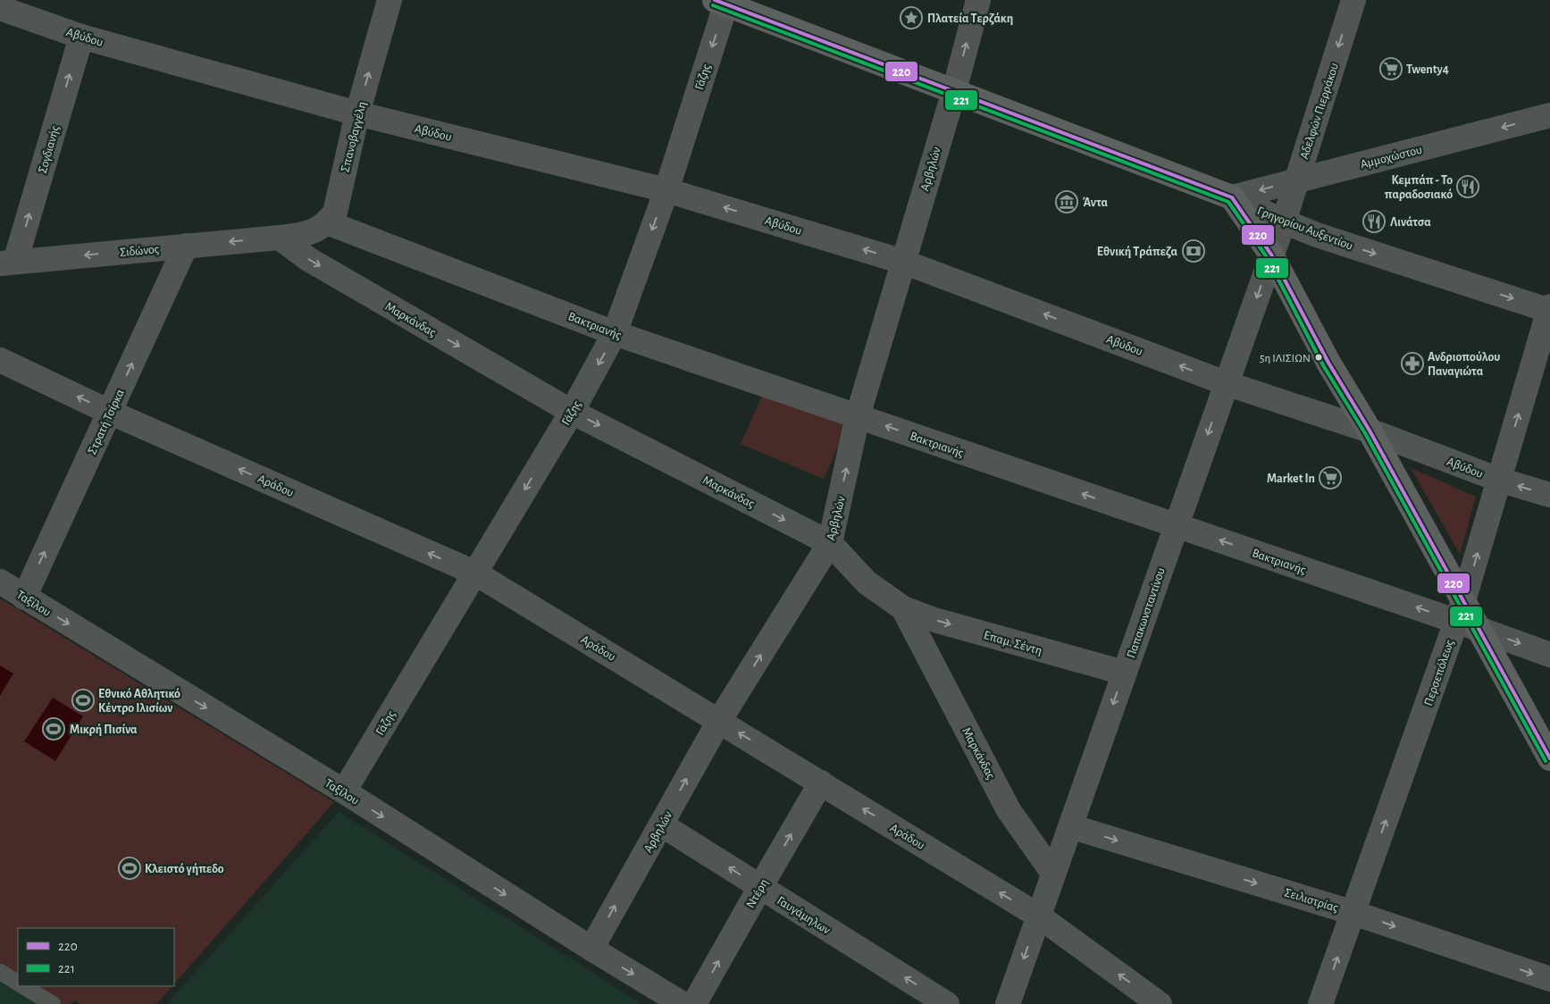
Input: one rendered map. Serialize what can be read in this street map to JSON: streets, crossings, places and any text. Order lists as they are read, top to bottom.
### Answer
{
  "streets": {
    "street": [
      "Αβύδου",
      "Γάζης",
      "Αδελφών Πιερράκου",
      "Σπανοβαγγέλη",
      "Σογδιανής",
      "Αμμοχώστου",
      "Αρβηλών",
      "Γρηγορίου Αυξεντίου",
      "Σιδώνος",
      "Μαρκάνδας",
      "Βακτριανής",
      "Στρατή Τσίρκα",
      "Αράδου",
      "Ταξίλου",
      "Παπακωνσταντίνου",
      "Επαμ. Σέντη",
      "Περσεπόλεως",
      "Ντέρη",
      "Σειλιστρίας",
      "Γαυγάμηλων"
    ]
  },
  "crossings": [
    ["Αβύδου", "Γάζης"],
    ["Αβύδου", "Σπανοβαγγέλη"],
    ["Αβύδου", "Σογδιανής"],
    ["Αβύδου", "Αρβηλών"],
    ["Αβύδου", "Παπακωνσταντίνου"],
    ["Αβύδου", "Περσεπόλεως"],
    ["Γάζης", "Γρηγορίου Αυξεντίου"],
    ["Γάζης", "Μαρκάνδας"],
    ["Γάζης", "Βακτριανής"],
    ["Γάζης", "Αράδου"],
    ["Γάζης", "Ταξίλου"],
    ["Αδελφών Πιερράκου", "Αμμοχώστου"],
    ["Αδελφών Πιερράκου", "Γρηγορίου Αυξεντίου"],
    ["Αδελφών Πιερράκου", "Παπακωνσταντίνου"],
    ["Σπανοβαγγέλη", "Βακτριανής"],
    ["Σογδιανής", "Σιδώνος"],
    ["Αμμοχώστου", "Γρηγορίου Αυξεντίου"],
    ["Αρβηλών", "Γρηγορίου Αυξεντίου"],
    ["Αρβηλών", "Μαρκάνδας"],
    ["Αρβηλών", "Βακτριανής"],
    ["Αρβηλών", "Αράδου"],
    ["Αρβηλών", "Ταξίλου"],
    ["Αρβηλών", "Γαυγάμηλων"],
    ["Γρηγορίου Αυξεντίου", "Παπακωνσταντίνου"],
    ["Γρηγορίου Αυξεντίου", "Περσεπόλεως"],
    ["Σιδώνος", "Μαρκάνδας"],
    ["Σιδώνος", "Στρατή Τσίρκα"],
    ["Μαρκάνδας", "Παπακωνσταντίνου"],
    ["Μαρκάνδας", "Επαμ. Σέντη"],
    ["Βακτριανής", "Παπακωνσταντίνου"],
    ["Βακτριανής", "Περσεπόλεως"],
    ["Στρατή Τσίρκα", "Αράδου"],
    ["Στρατή Τσίρκα", "Ταξίλου"],
    ["Αράδου", "Παπακωνσταντίνου"],
    ["Αράδου", "Ντέρη"],
    ["Παπακωνσταντίνου", "Επαμ. Σέντη"],
    ["Παπακωνσταντίνου", "Σειλιστρίας"],
    ["Περσεπόλεως", "Σειλιστρίας"],
    ["Ντέρη", "Γαυγάμηλων"]
  ],
  "one_way": [
    "Αβύδου",
    "Γάζης",
    "Αδελφών Πιερράκου",
    "Σπανοβαγγέλη",
    "Σογδιανής",
    "Αμμοχώστου",
    "Αρβηλών",
    "Σιδώνος",
    "Μαρκάνδας",
    "Στρατή Τσίρκα",
    "Αράδου",
    "Ταξίλου",
    "Παπακωνσταντίνου",
    "Επαμ. Σέντη",
    "Περσεπόλεως",
    "Ντέρη",
    "Σειλιστρίας",
    "Γαυγάμηλων"
  ],
  "places": {
    "place": ["Πλατεία Τερζάκη"],
    "supermarket": ["Twenty4", "Market In"],
    "restaurant": ["Κεμπάπ - Το παραδοσιακό", "Λινάτσα"],
    "museum": ["Άντα"],
    "bank": ["Εθνική Τράπεζα"],
    "other": ["5η ΙΛΙΣΙΩΝ"],
    "pharmacy": ["Ανδριοπούλου Παναγιώτα"],
    "sports": ["Εθνικό Αθλητικό Κέντρο Ιλισίων", "Μικρή Πισίνα", "Κλειστό γήπεδο"]
  },
  "lines": ["transit line 220", "transit line 221"],
  "legend": ["220", "221"]
}
